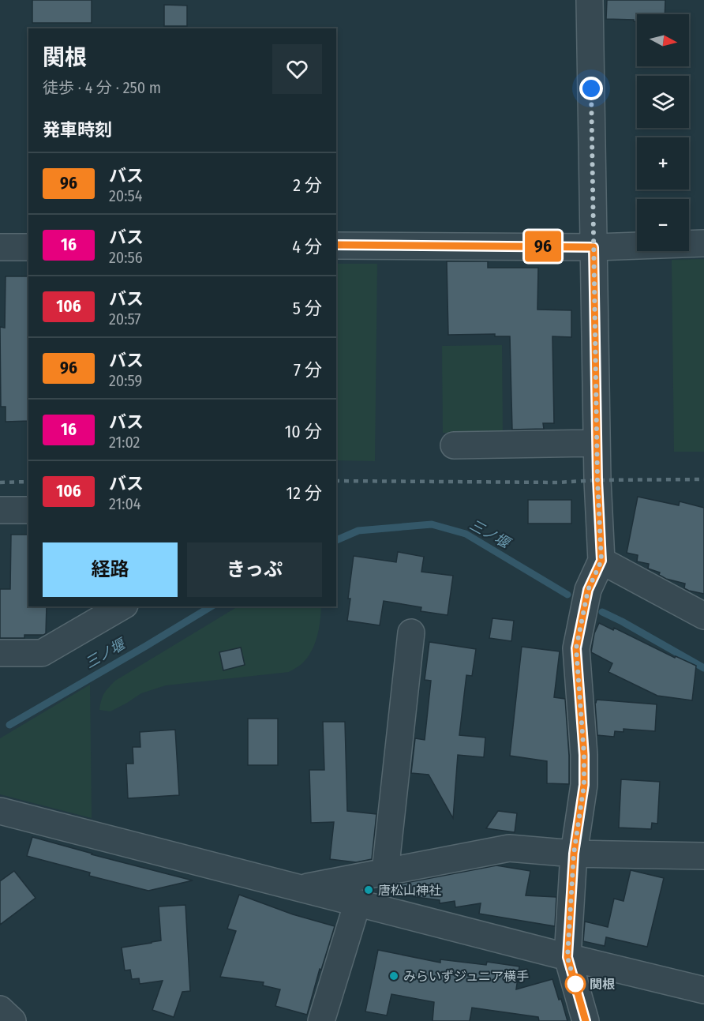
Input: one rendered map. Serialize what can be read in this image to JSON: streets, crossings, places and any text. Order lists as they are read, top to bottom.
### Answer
{
  "water": ["三ノ堰"],
  "places": ["唐松山神社", "みらいずジュニア横手", "関根"],
  "lines": ["bus line 96"],
  "north": "right",
  "page": {
    "on_map": "96",
    "map_buttons": ["+", "−"],
    "heading": [
      ["関根", "徒歩 · 4 分 · 250 m"],
      "発車時刻"
    ],
    "list": [
      {
        "mark": "96",
        "name": "バス",
        "note": "20:54",
        "value": "2 分"
      },
      {
        "mark": "16",
        "name": "バス",
        "note": "20:56",
        "value": "4 分"
      },
      {
        "mark": "106",
        "name": "バス",
        "note": "20:57",
        "value": "5 分"
      },
      {
        "mark": "96",
        "name": "バス",
        "note": "20:59",
        "value": "7 分"
      },
      {
        "mark": "16",
        "name": "バス",
        "note": "21:02",
        "value": "10 分"
      },
      {
        "mark": "106",
        "name": "バス",
        "note": "21:04",
        "value": "12 分"
      }
    ],
    "buttons": ["経路", "きっぷ"]
  }
}
